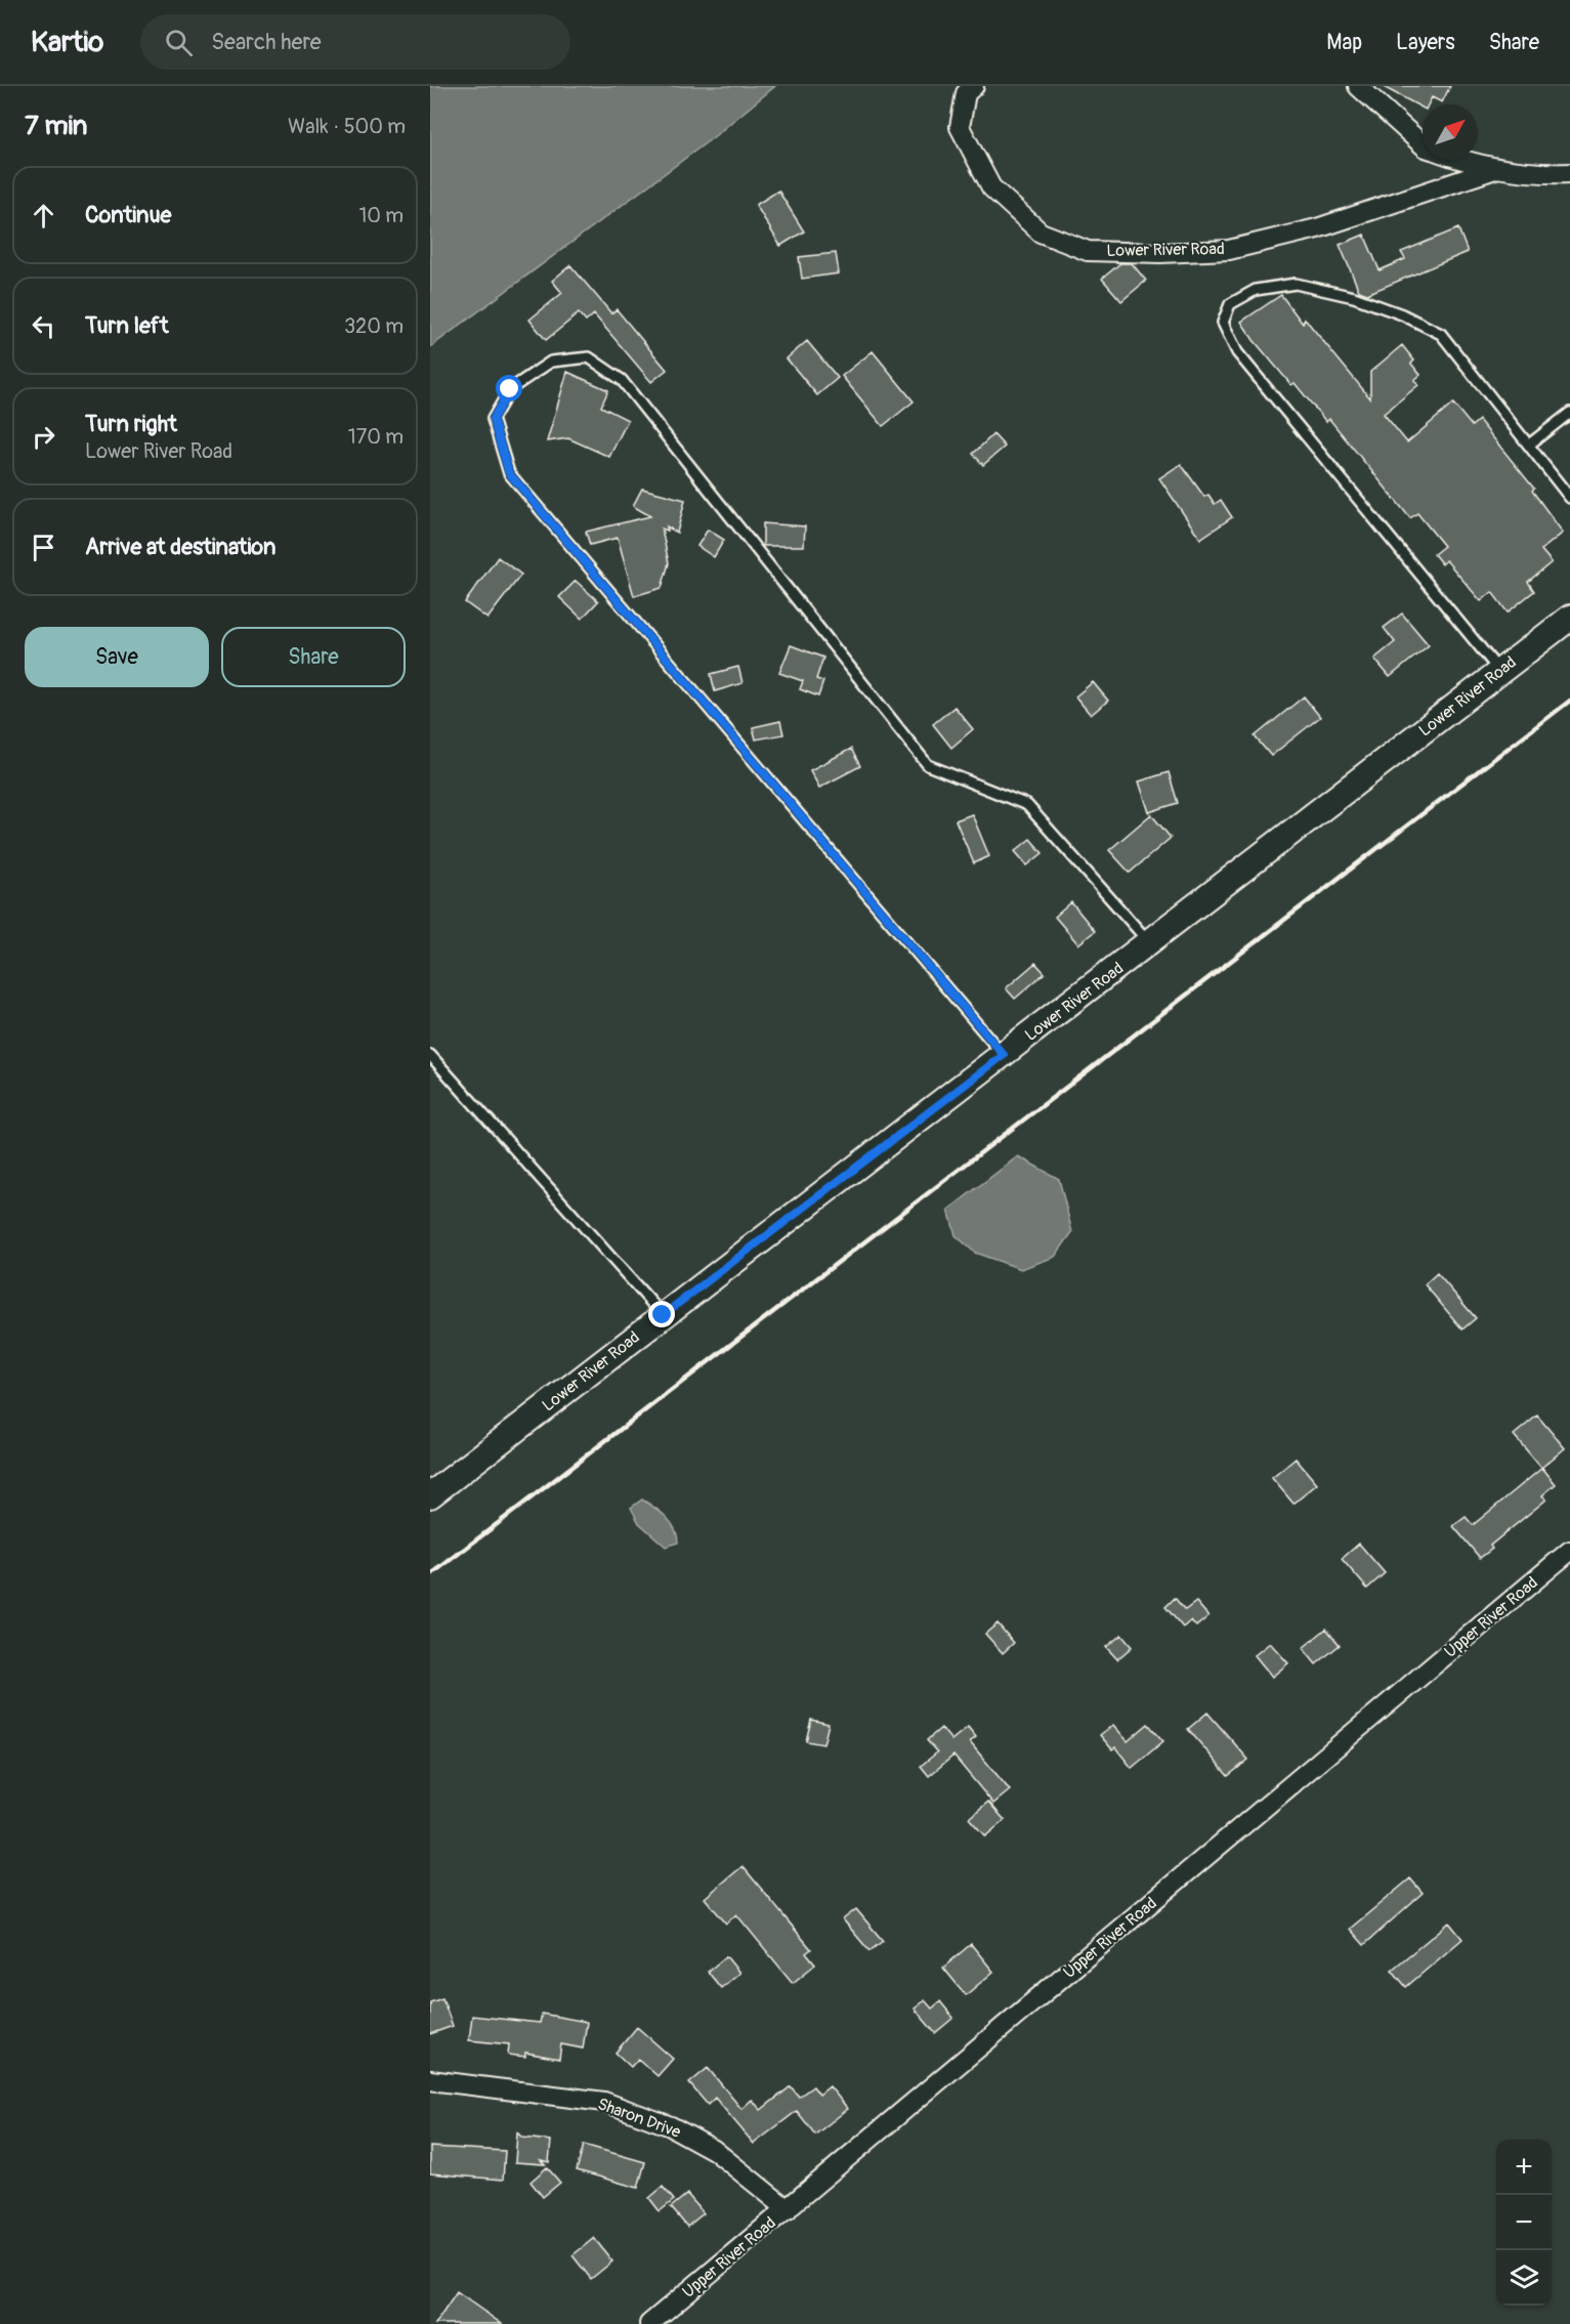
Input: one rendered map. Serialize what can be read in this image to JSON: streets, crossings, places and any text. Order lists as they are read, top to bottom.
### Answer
{
  "streets": {
    "street": ["Lower River Road", "Upper River Road", "Sharon Drive"]
  },
  "crossings": [
    ["Upper River Road", "Sharon Drive"]
  ],
  "north": "top right",
  "page": {
    "header": "Kartio",
    "search": "Search here",
    "nav": ["Map", "Layers", "Share"],
    "heading": ["7 min", "Walk · 500 m"],
    "list": [
      ["Continue", "10 m"],
      ["Turn left", "320 m"],
      ["Turn right", "Lower River Road", "170 m"],
      "Arrive at destination"
    ],
    "buttons": ["Save", "Share"],
    "map_buttons": ["+", "−"]
  }
}
